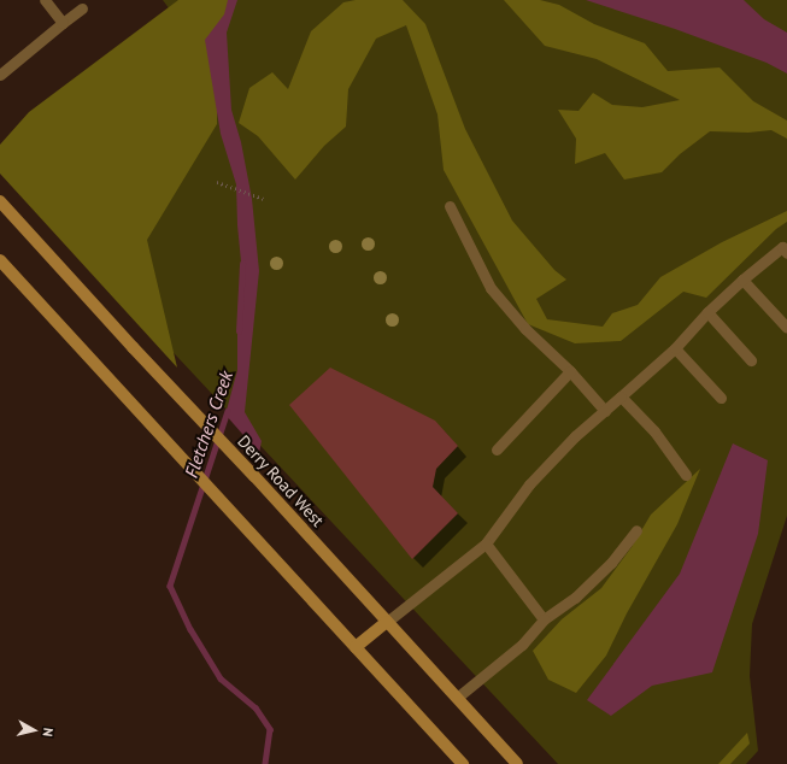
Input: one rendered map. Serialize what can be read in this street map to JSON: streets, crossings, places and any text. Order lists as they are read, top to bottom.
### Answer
{
  "streets": {
    "main road": ["Derry Road West"]
  },
  "water": ["Fletchers Creek"],
  "north": "right"
}
